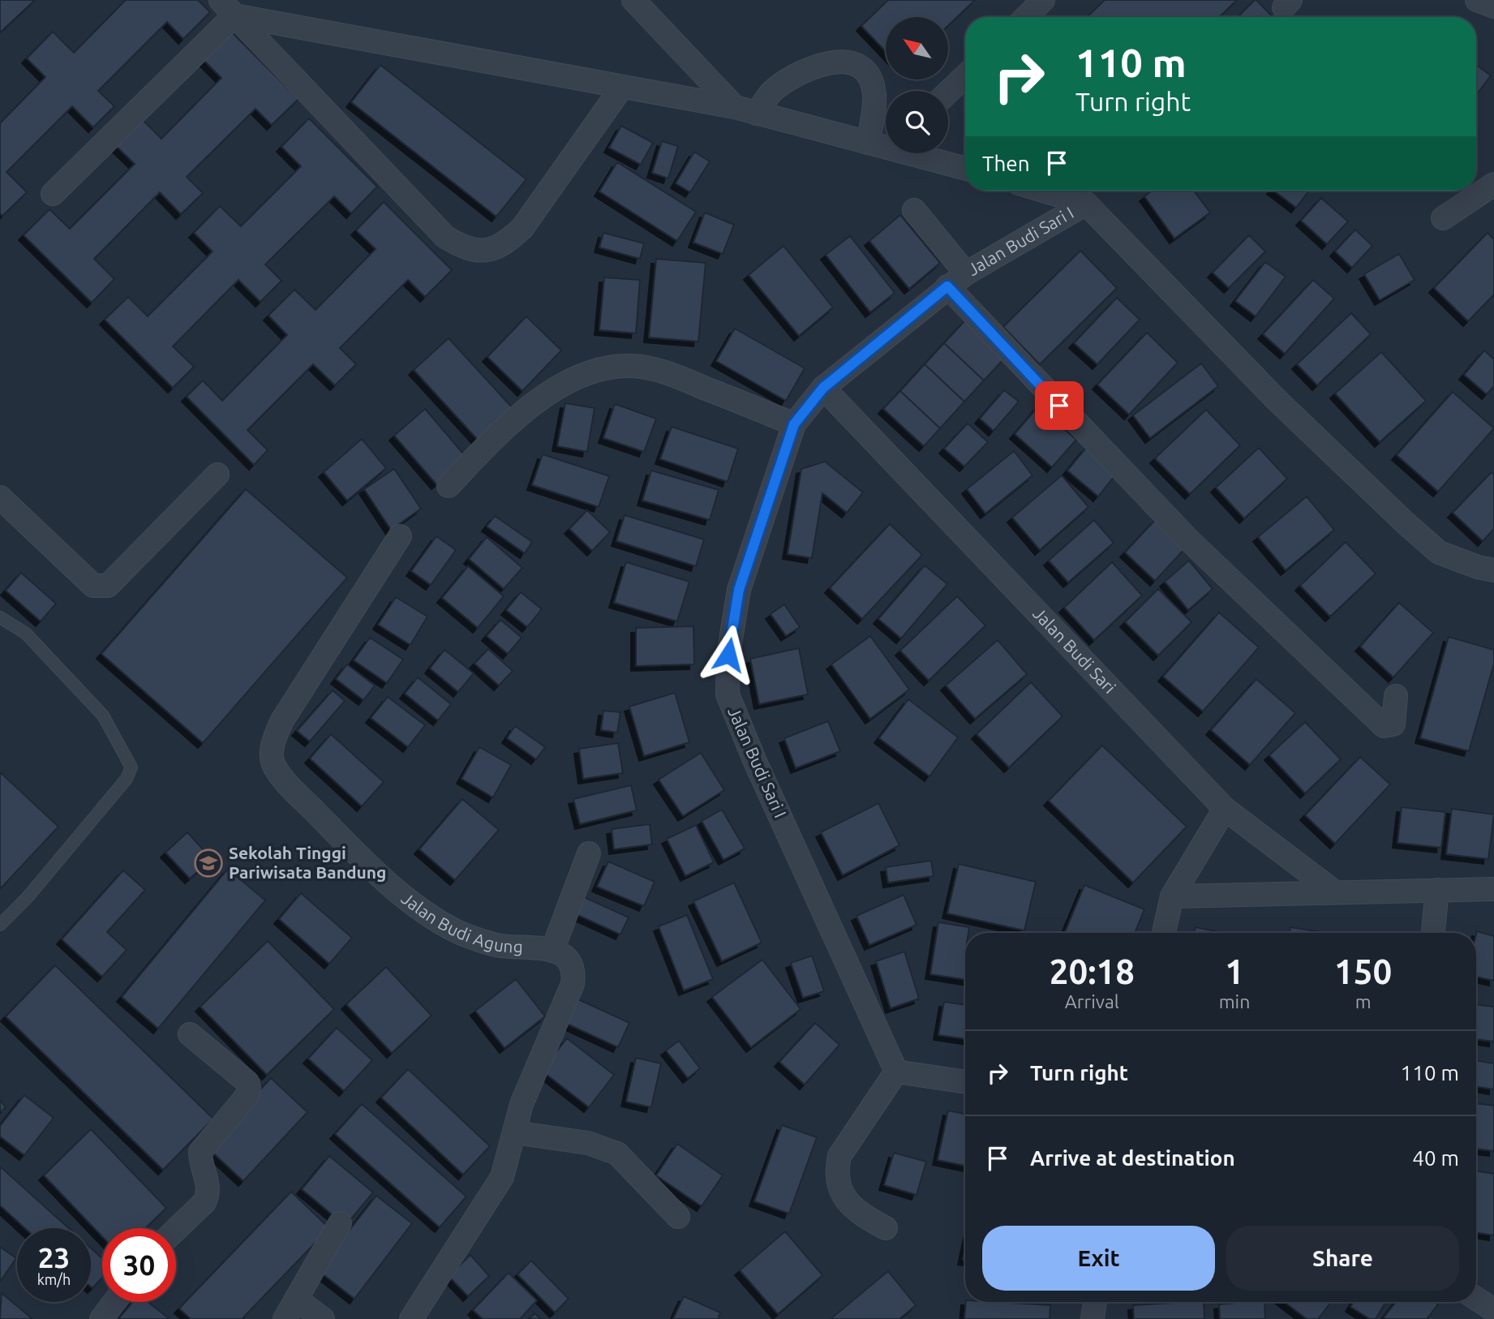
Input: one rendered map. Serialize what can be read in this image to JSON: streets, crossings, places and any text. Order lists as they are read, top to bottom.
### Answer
{
  "streets": {
    "street": ["Jalan Budi Sari I", "Jalan Budi Sari", "Jalan Budi Agung"]
  },
  "crossings": [
    ["Jalan Budi Sari I", "Jalan Budi Sari"]
  ],
  "places": {
    "school or university": ["Sekolah Tinggi Pariwisata Bandung"]
  },
  "north": "top left",
  "page": {
    "turn": ["110 m", "Turn right"],
    "then": "Then",
    "eta": [
      "20:18",
      "Arrival",
      "1",
      "min",
      "150",
      "m"
    ],
    "list": [
      {
        "name": "Turn right",
        "value": "110 m"
      },
      {
        "name": "Arrive at destination",
        "value": "40 m"
      }
    ],
    "buttons": ["Exit", "Share"],
    "speed": "23 km/h",
    "limit": "30"
  }
}
